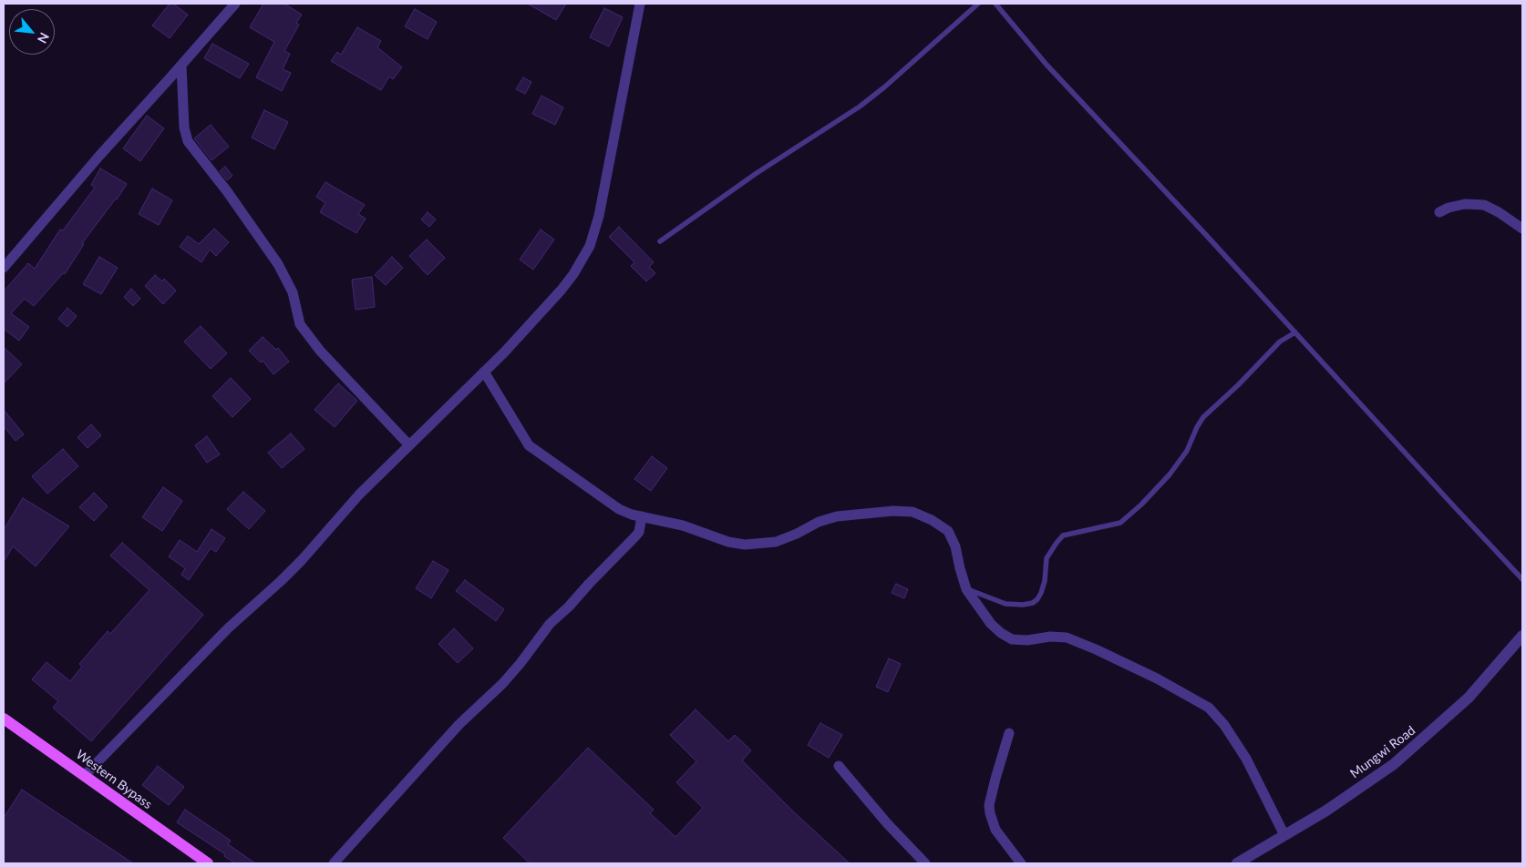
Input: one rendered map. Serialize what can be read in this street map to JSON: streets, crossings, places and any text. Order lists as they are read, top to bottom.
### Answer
{
  "streets": {
    "main road": ["Western Bypass"],
    "street": ["Mungwi Road"]
  },
  "north": "bottom right"
}
